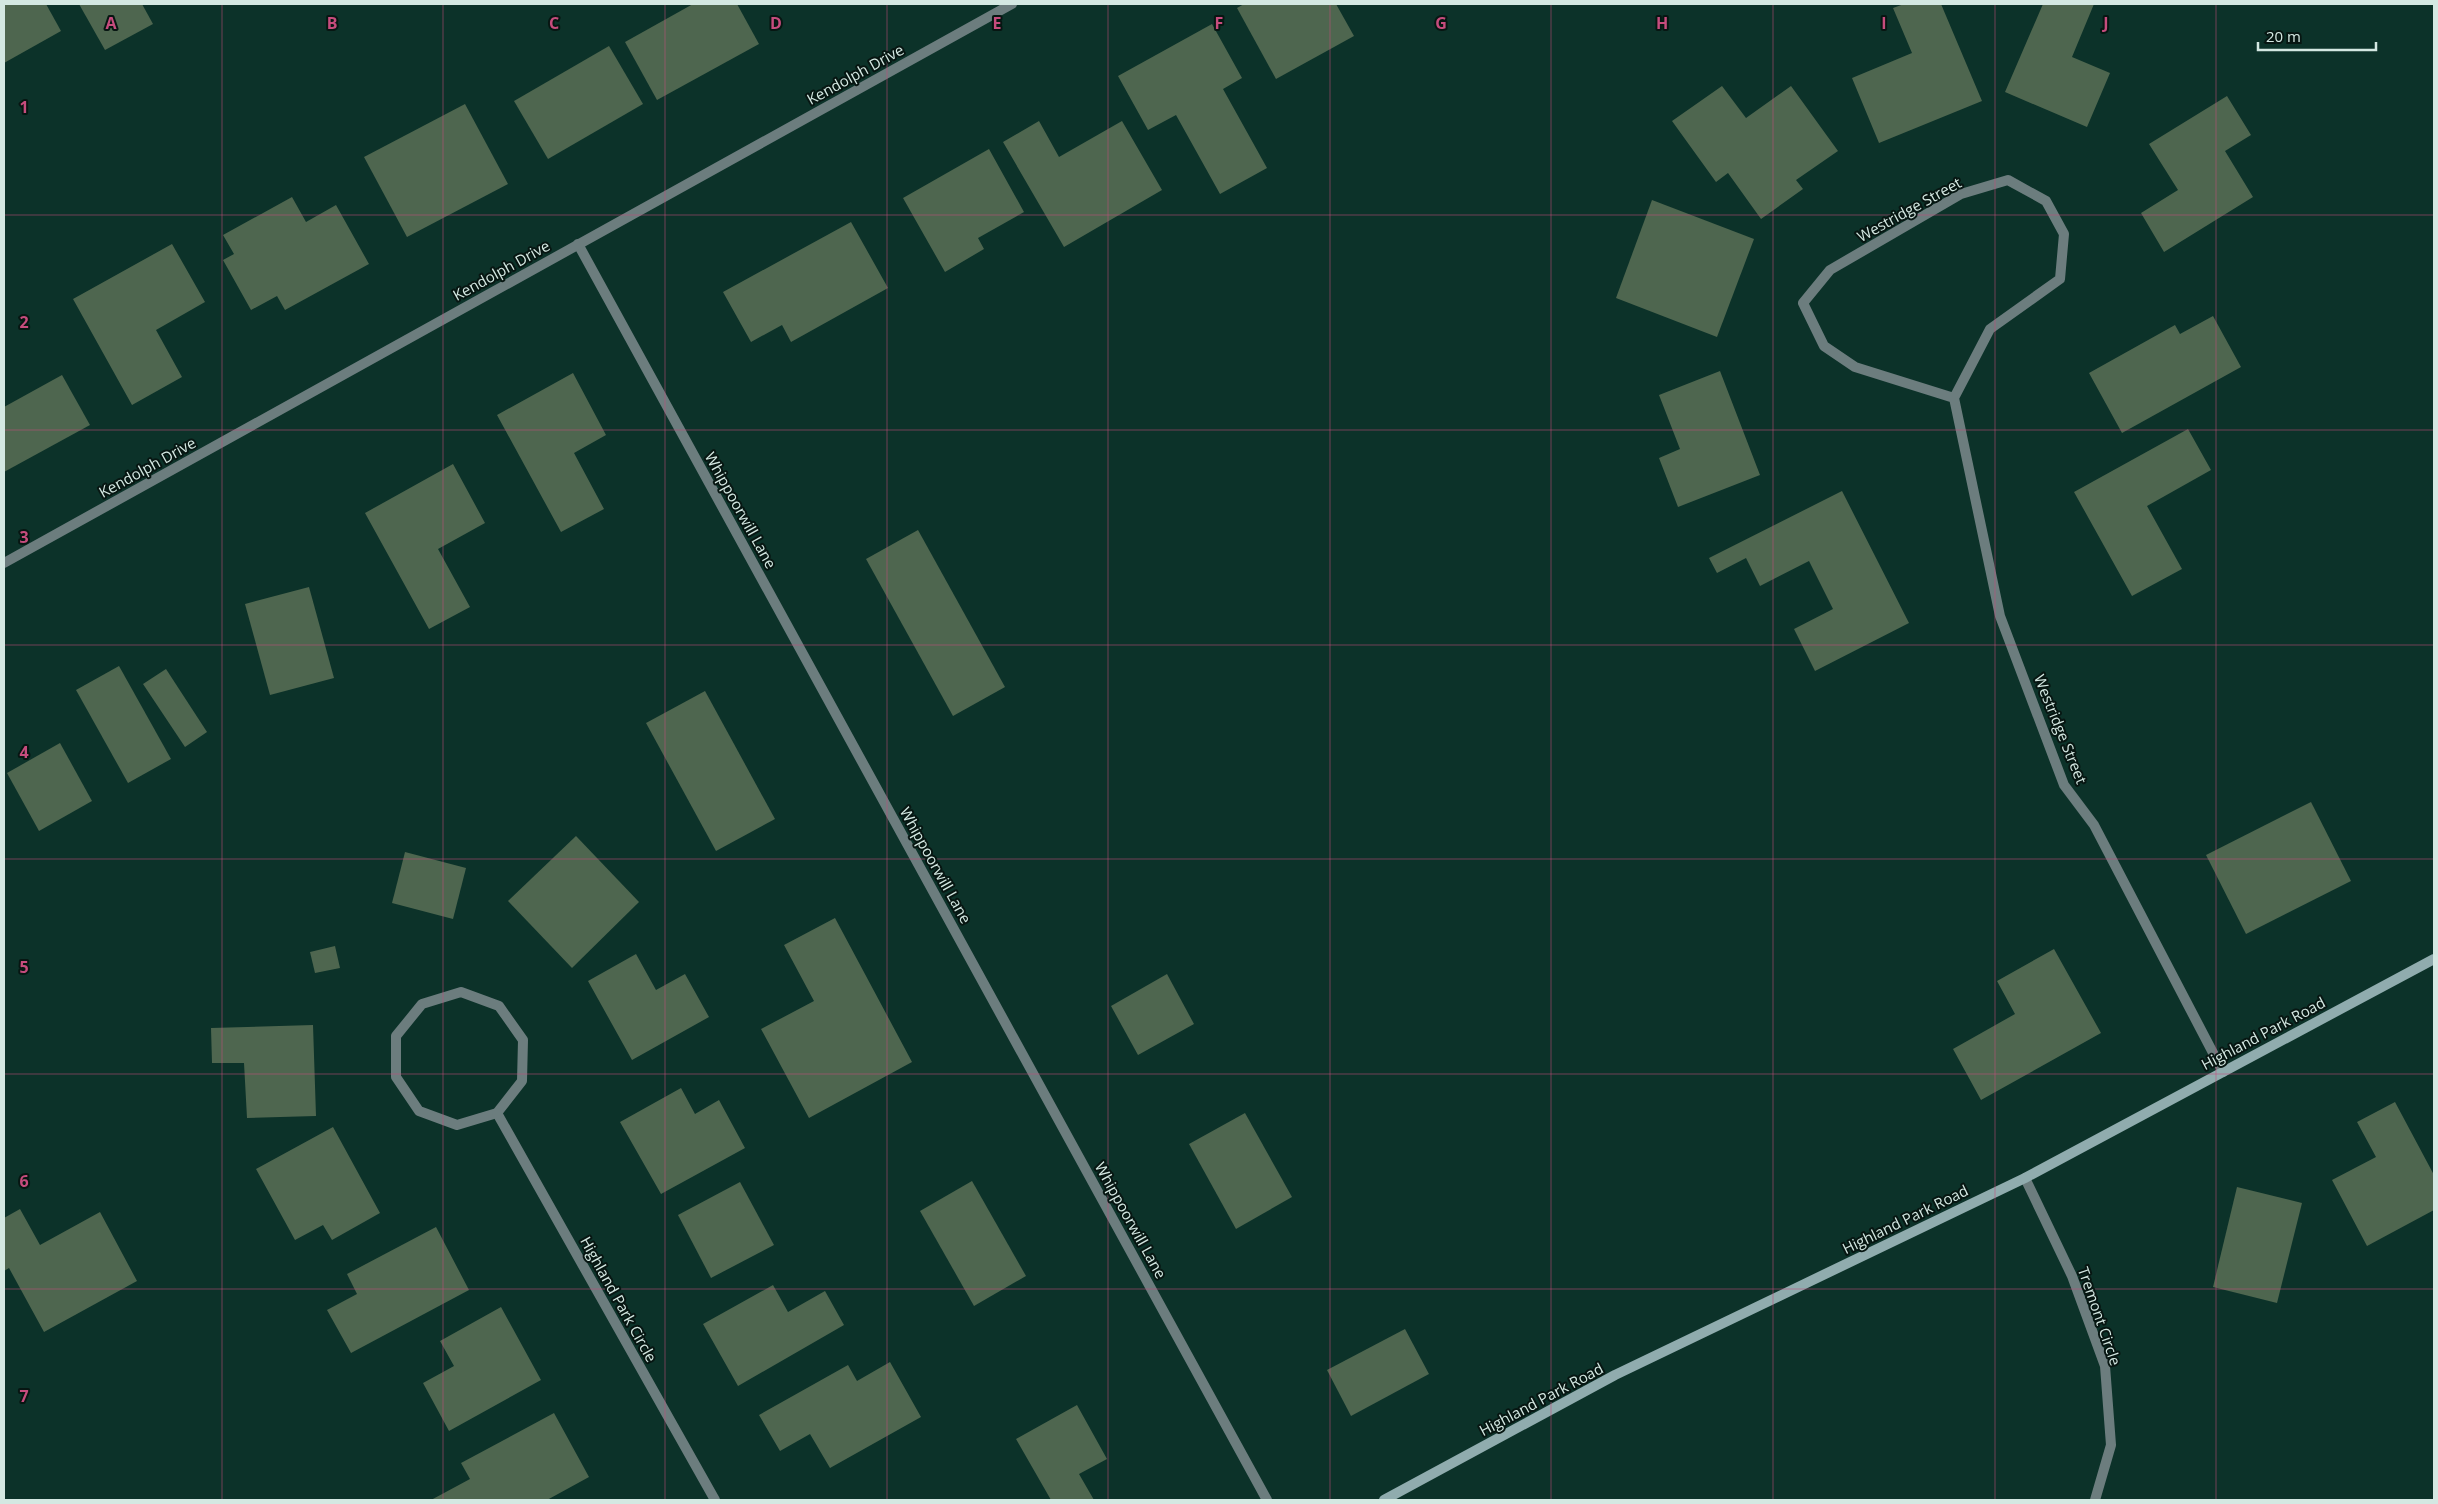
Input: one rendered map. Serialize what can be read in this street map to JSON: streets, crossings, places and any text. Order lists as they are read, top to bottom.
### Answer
{
  "streets": {
    "street": [
      "Kendolph Drive",
      "Westridge Street",
      "Whippoorwill Lane",
      "Highland Park Road",
      "Highland Park Circle",
      "Tremont Circle"
    ]
  },
  "crossings": [
    ["Kendolph Drive", "Whippoorwill Lane"],
    ["Westridge Street", "Highland Park Road"],
    ["Highland Park Road", "Tremont Circle"]
  ],
  "scale_bar": "20 m",
  "grid": {
    "columns": [
      "A",
      "B",
      "C",
      "D",
      "E",
      "F",
      "G",
      "H",
      "I",
      "J"
    ],
    "rows": [
      "1",
      "2",
      "3",
      "4",
      "5",
      "6",
      "7"
    ]
  }
}
